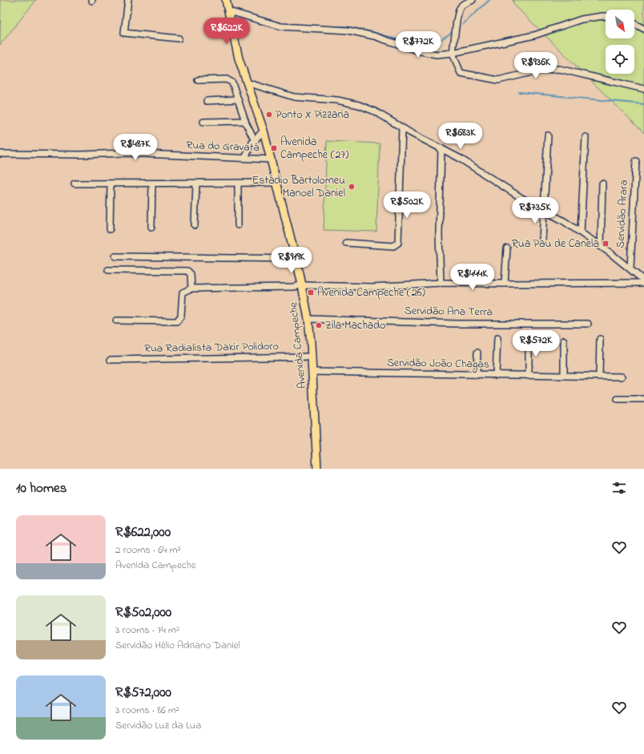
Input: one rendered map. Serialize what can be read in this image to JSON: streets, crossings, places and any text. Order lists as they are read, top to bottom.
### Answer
{
  "streets": {
    "main road": ["Avenida Campeche"],
    "street": [
      "Rua do Gravatá",
      "Servidão Arara",
      "Servidão Ana Terra",
      "Rua Radialista Dakir Polidoro",
      "Servidão João Chagas"
    ]
  },
  "crossings": [
    ["Rua do Gravatá", "Avenida Campeche"],
    ["Servidão Ana Terra", "Avenida Campeche"],
    ["Avenida Campeche", "Rua Radialista Dakir Polidoro"],
    ["Avenida Campeche", "Servidão João Chagas"]
  ],
  "places": {
    "other": ["Ponto X Pizzaria", "Estádio Bartolomeu Manoel Daniel", "Zila Machado"],
    "transit": ["Avenida Campeche (27)", "Rua Pau de Canela", "Avenida Campeche (26)"]
  },
  "north": "bottom right",
  "page": {
    "price": [
      "R$622K",
      "R$772K",
      "R$936K",
      "R$683K",
      "R$487K",
      "R$502K",
      "R$735K",
      "R$919K",
      "R$444K",
      "R$572K"
    ],
    "heading": "10 homes",
    "list": [
      {
        "name": "R$622,000",
        "note": "2 rooms · 64 m² · Avenida Campeche"
      },
      {
        "name": "R$502,000",
        "note": "3 rooms · 74 m² · Servidão Hélio Adriano Daniel"
      },
      {
        "name": "R$572,000",
        "note": "3 rooms · 86 m² · Servidão Luz da Lua"
      }
    ]
  }
}
